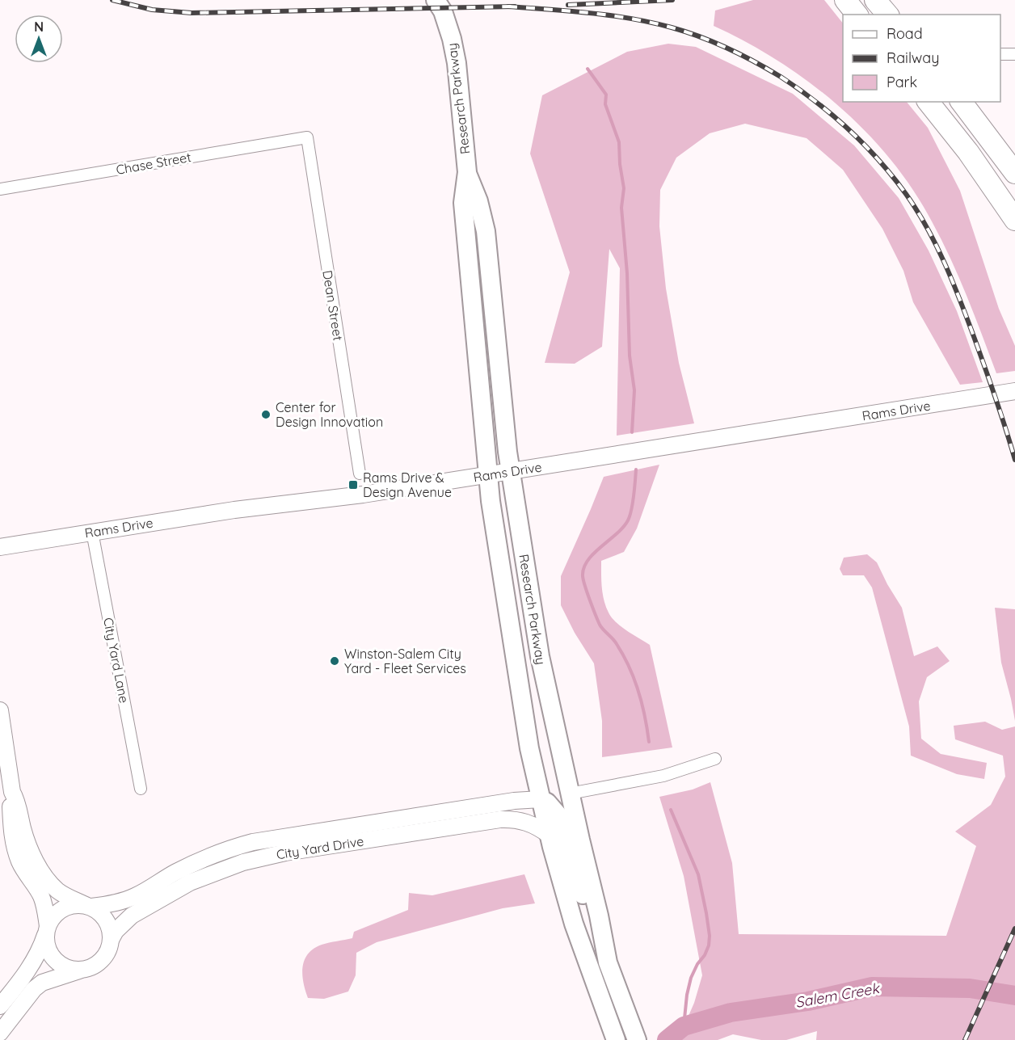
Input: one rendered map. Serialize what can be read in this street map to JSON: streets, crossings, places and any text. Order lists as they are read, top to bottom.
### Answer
{
  "streets": {
    "main road": ["Research Parkway", "Rams Drive", "City Yard Drive"],
    "street": ["Chase Street", "Dean Street", "City Yard Lane"]
  },
  "crossings": [
    ["Research Parkway", "Rams Drive"],
    ["Research Parkway", "City Yard Drive"],
    ["Chase Street", "Dean Street"],
    ["Rams Drive", "City Yard Lane"]
  ],
  "water": ["Salem Creek"],
  "places": {
    "other": ["Center for Design Innovation", "Winston-Salem City Yard - Fleet Services"],
    "transit": ["Rams Drive & Design Avenue"]
  },
  "legend": ["Road", "Railway", "Park"],
  "north": "top"
}
